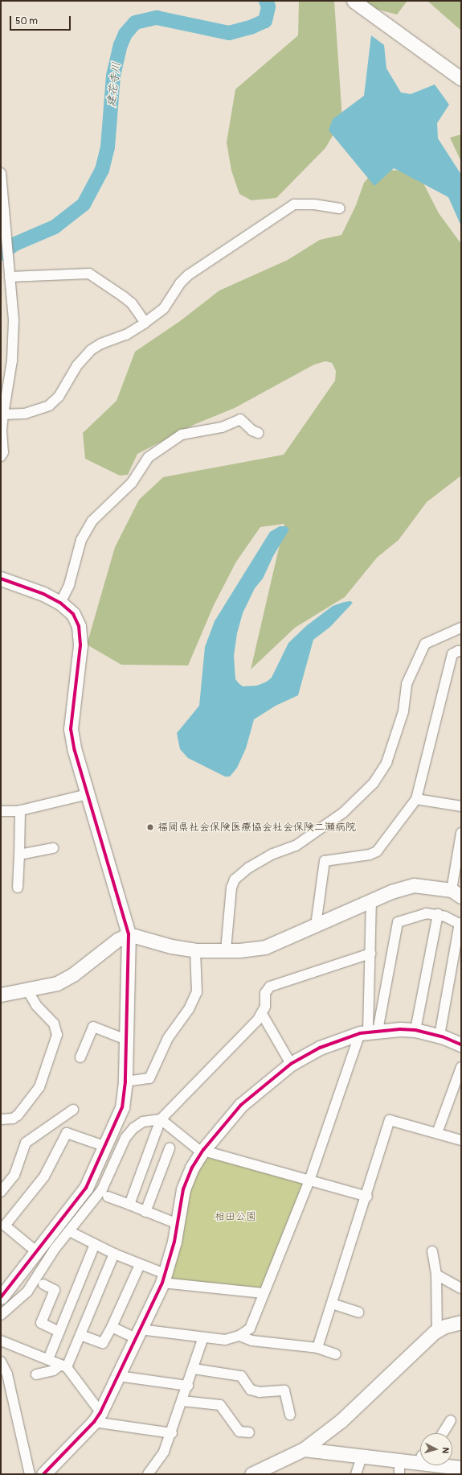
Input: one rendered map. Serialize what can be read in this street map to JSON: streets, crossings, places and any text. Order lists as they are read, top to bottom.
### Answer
{
  "water": ["建花寺川"],
  "parks": ["相田公園"],
  "places": ["福岡県社会保険医療協会社会保険二瀬病院"],
  "scale_bar": "50 m",
  "north": "right"
}
